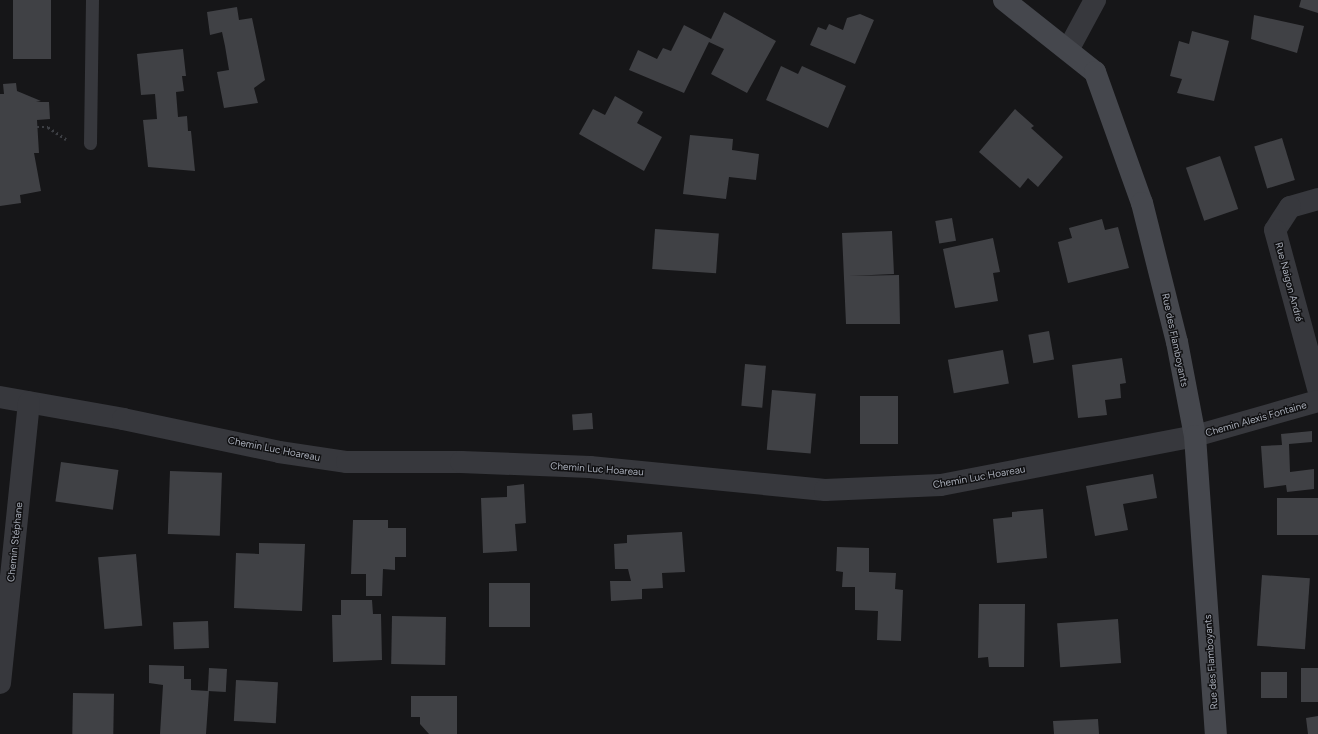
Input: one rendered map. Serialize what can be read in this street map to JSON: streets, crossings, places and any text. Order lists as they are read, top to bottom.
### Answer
{
  "streets": {
    "main road": ["Rue des Flamboyants"],
    "street": [
      "Rue Naigon André",
      "Chemin Alexis Fontaine",
      "Chemin Luc Hoareau",
      "Chemin Stéphane"
    ]
  },
  "crossings": [
    ["Rue des Flamboyants", "Chemin Alexis Fontaine"],
    ["Rue des Flamboyants", "Chemin Luc Hoareau"],
    ["Chemin Alexis Fontaine", "Chemin Luc Hoareau"],
    ["Chemin Luc Hoareau", "Chemin Stéphane"]
  ]
}
